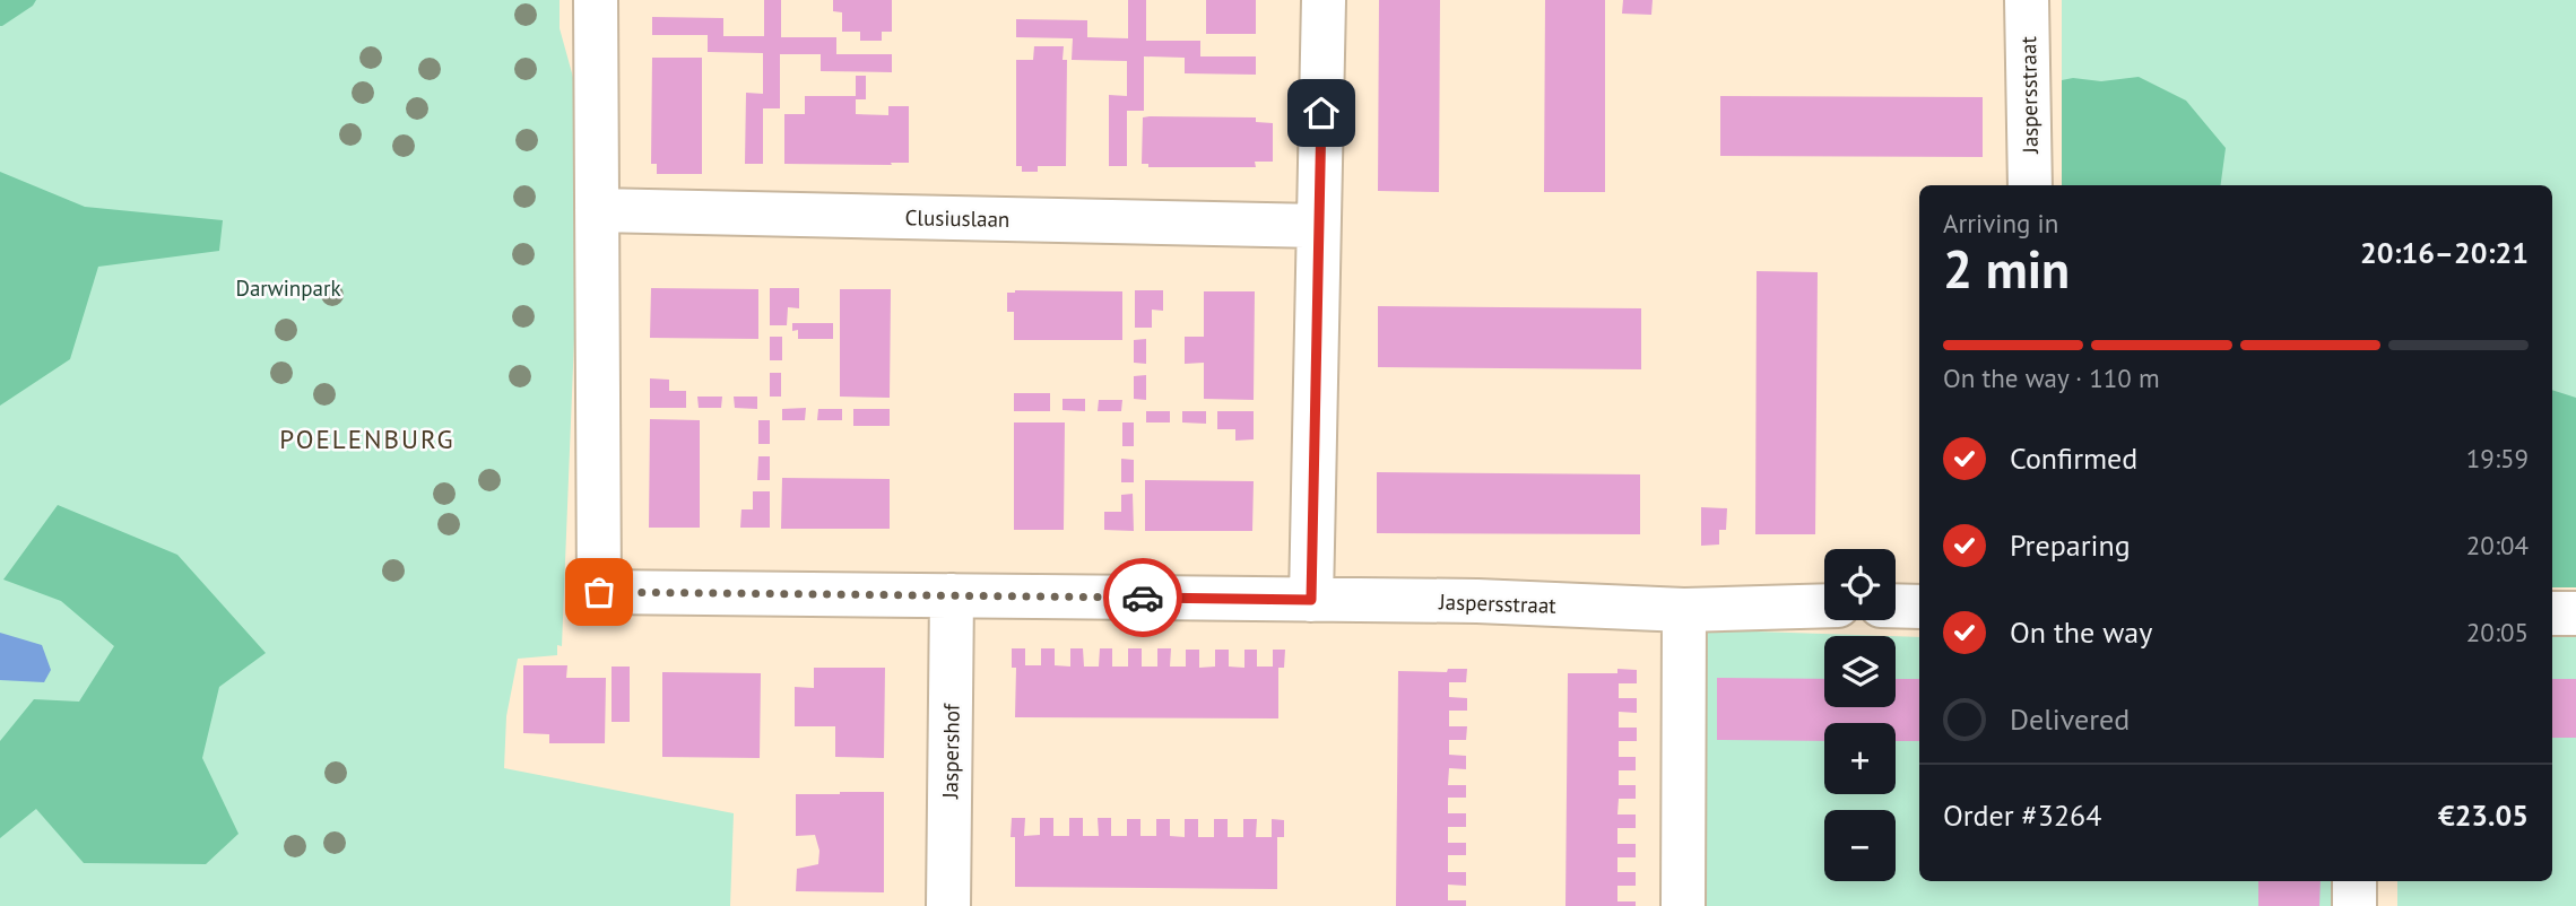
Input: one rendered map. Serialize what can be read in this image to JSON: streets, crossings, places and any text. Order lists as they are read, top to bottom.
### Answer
{
  "streets": {
    "street": ["Jaspersstraat", "Clusiuslaan", "Jaspershof"]
  },
  "crossings": [
    ["Jaspersstraat", "Clusiuslaan"],
    ["Jaspersstraat", "Jaspershof"]
  ],
  "districts": ["POELENBURG"],
  "parks": ["Darwinpark"],
  "page": {
    "heading": ["2 min", "Arriving in", "20:16–20:21"],
    "panel": ["Order #3264", "€23.05"],
    "bar": "On the way · 110 m",
    "list": [
      ["Confirmed", "19:59"],
      ["Preparing", "20:04"],
      ["On the way", "20:05"],
      "Delivered"
    ],
    "map_buttons": ["+", "−"]
  }
}
